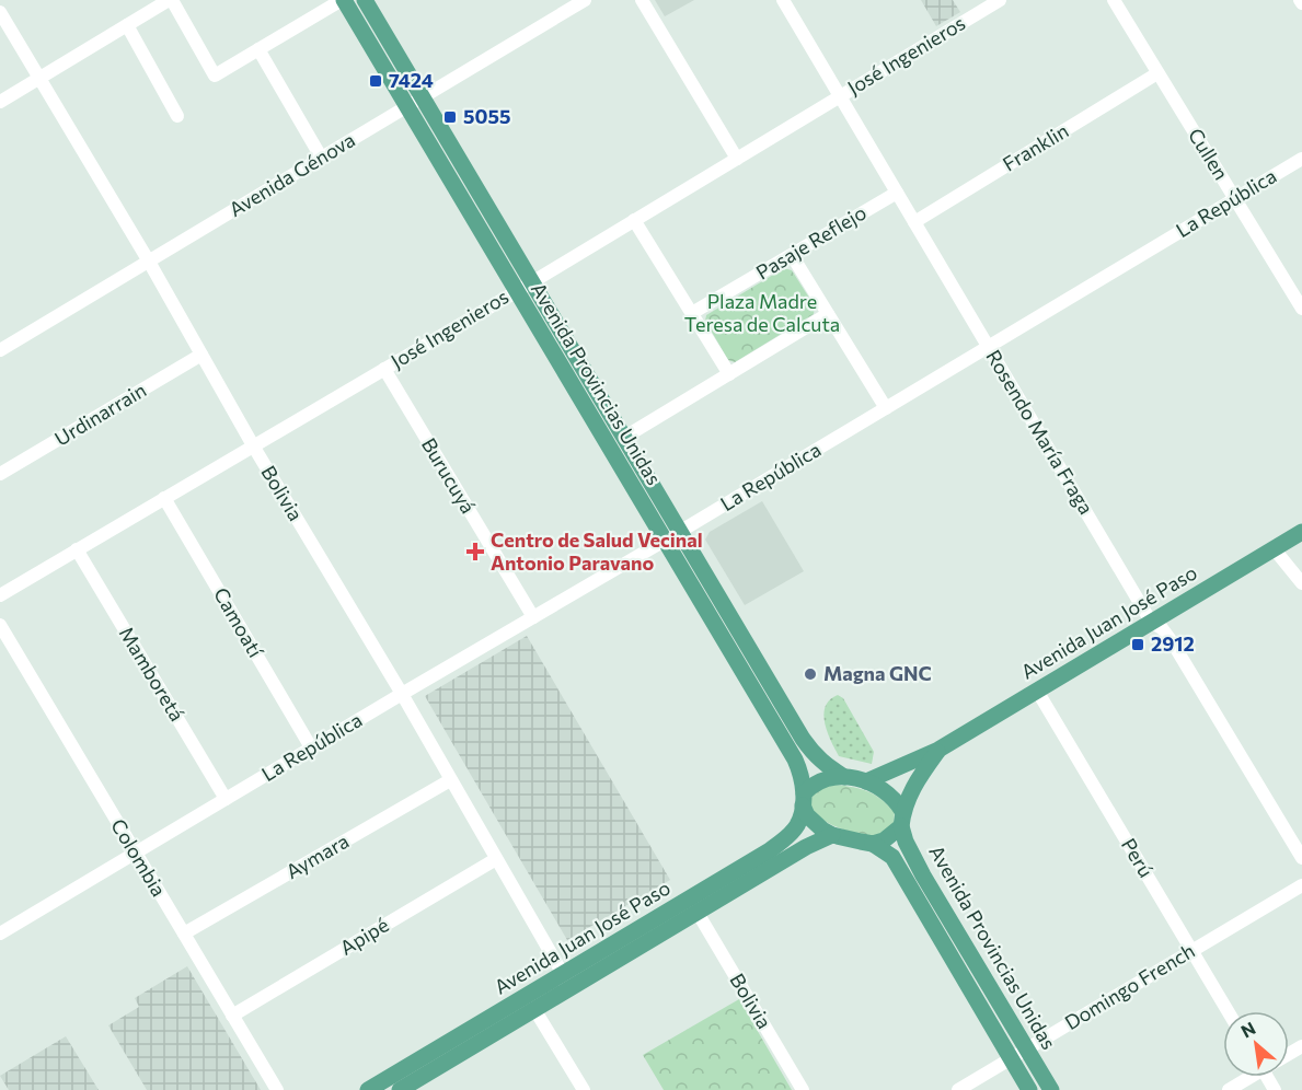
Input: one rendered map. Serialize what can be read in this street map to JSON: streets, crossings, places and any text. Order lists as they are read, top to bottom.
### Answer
{
  "streets": {
    "main road": ["Avenida Provincias Unidas", "Avenida Juan José Paso"],
    "street": [
      "José Ingenieros",
      "Franklin",
      "Cullen",
      "Avenida Génova",
      "La República",
      "Pasaje Reflejo",
      "Urdinarrain",
      "Rosendo María Fraga",
      "Burucuyá",
      "Bolivia",
      "Camoatí",
      "Mamboretá",
      "Aymara",
      "Colombia",
      "Perú",
      "Apipé",
      "Domingo French"
    ]
  },
  "crossings": [
    ["José Ingenieros", "Avenida Provincias Unidas"],
    ["José Ingenieros", "Rosendo María Fraga"],
    ["José Ingenieros", "Burucuyá"],
    ["José Ingenieros", "Bolivia"],
    ["José Ingenieros", "Camoatí"],
    ["José Ingenieros", "Mamboretá"],
    ["Franklin", "Cullen"],
    ["Franklin", "Rosendo María Fraga"],
    ["Cullen", "La República"],
    ["Avenida Génova", "Avenida Provincias Unidas"],
    ["Avenida Génova", "Bolivia"],
    ["La República", "Avenida Provincias Unidas"],
    ["La República", "Rosendo María Fraga"],
    ["La República", "Burucuyá"],
    ["La República", "Bolivia"],
    ["La República", "Camoatí"],
    ["La República", "Mamboretá"],
    ["La República", "Colombia"],
    ["Pasaje Reflejo", "Rosendo María Fraga"],
    ["Avenida Provincias Unidas", "Avenida Juan José Paso"],
    ["Avenida Provincias Unidas", "Domingo French"],
    ["Urdinarrain", "Bolivia"],
    ["Rosendo María Fraga", "Avenida Juan José Paso"],
    ["Bolivia", "Avenida Juan José Paso"],
    ["Bolivia", "Aymara"],
    ["Bolivia", "Apipé"],
    ["Avenida Juan José Paso", "Perú"],
    ["Aymara", "Colombia"],
    ["Colombia", "Apipé"],
    ["Perú", "Domingo French"]
  ],
  "parks": ["Plaza Madre Teresa de Calcuta"],
  "places": {
    "transit": ["7424", "5055", "2912"],
    "health": ["Centro de Salud Vecinal Antonio Paravano"],
    "other": ["Magna GNC"]
  },
  "north": "top left"
}
